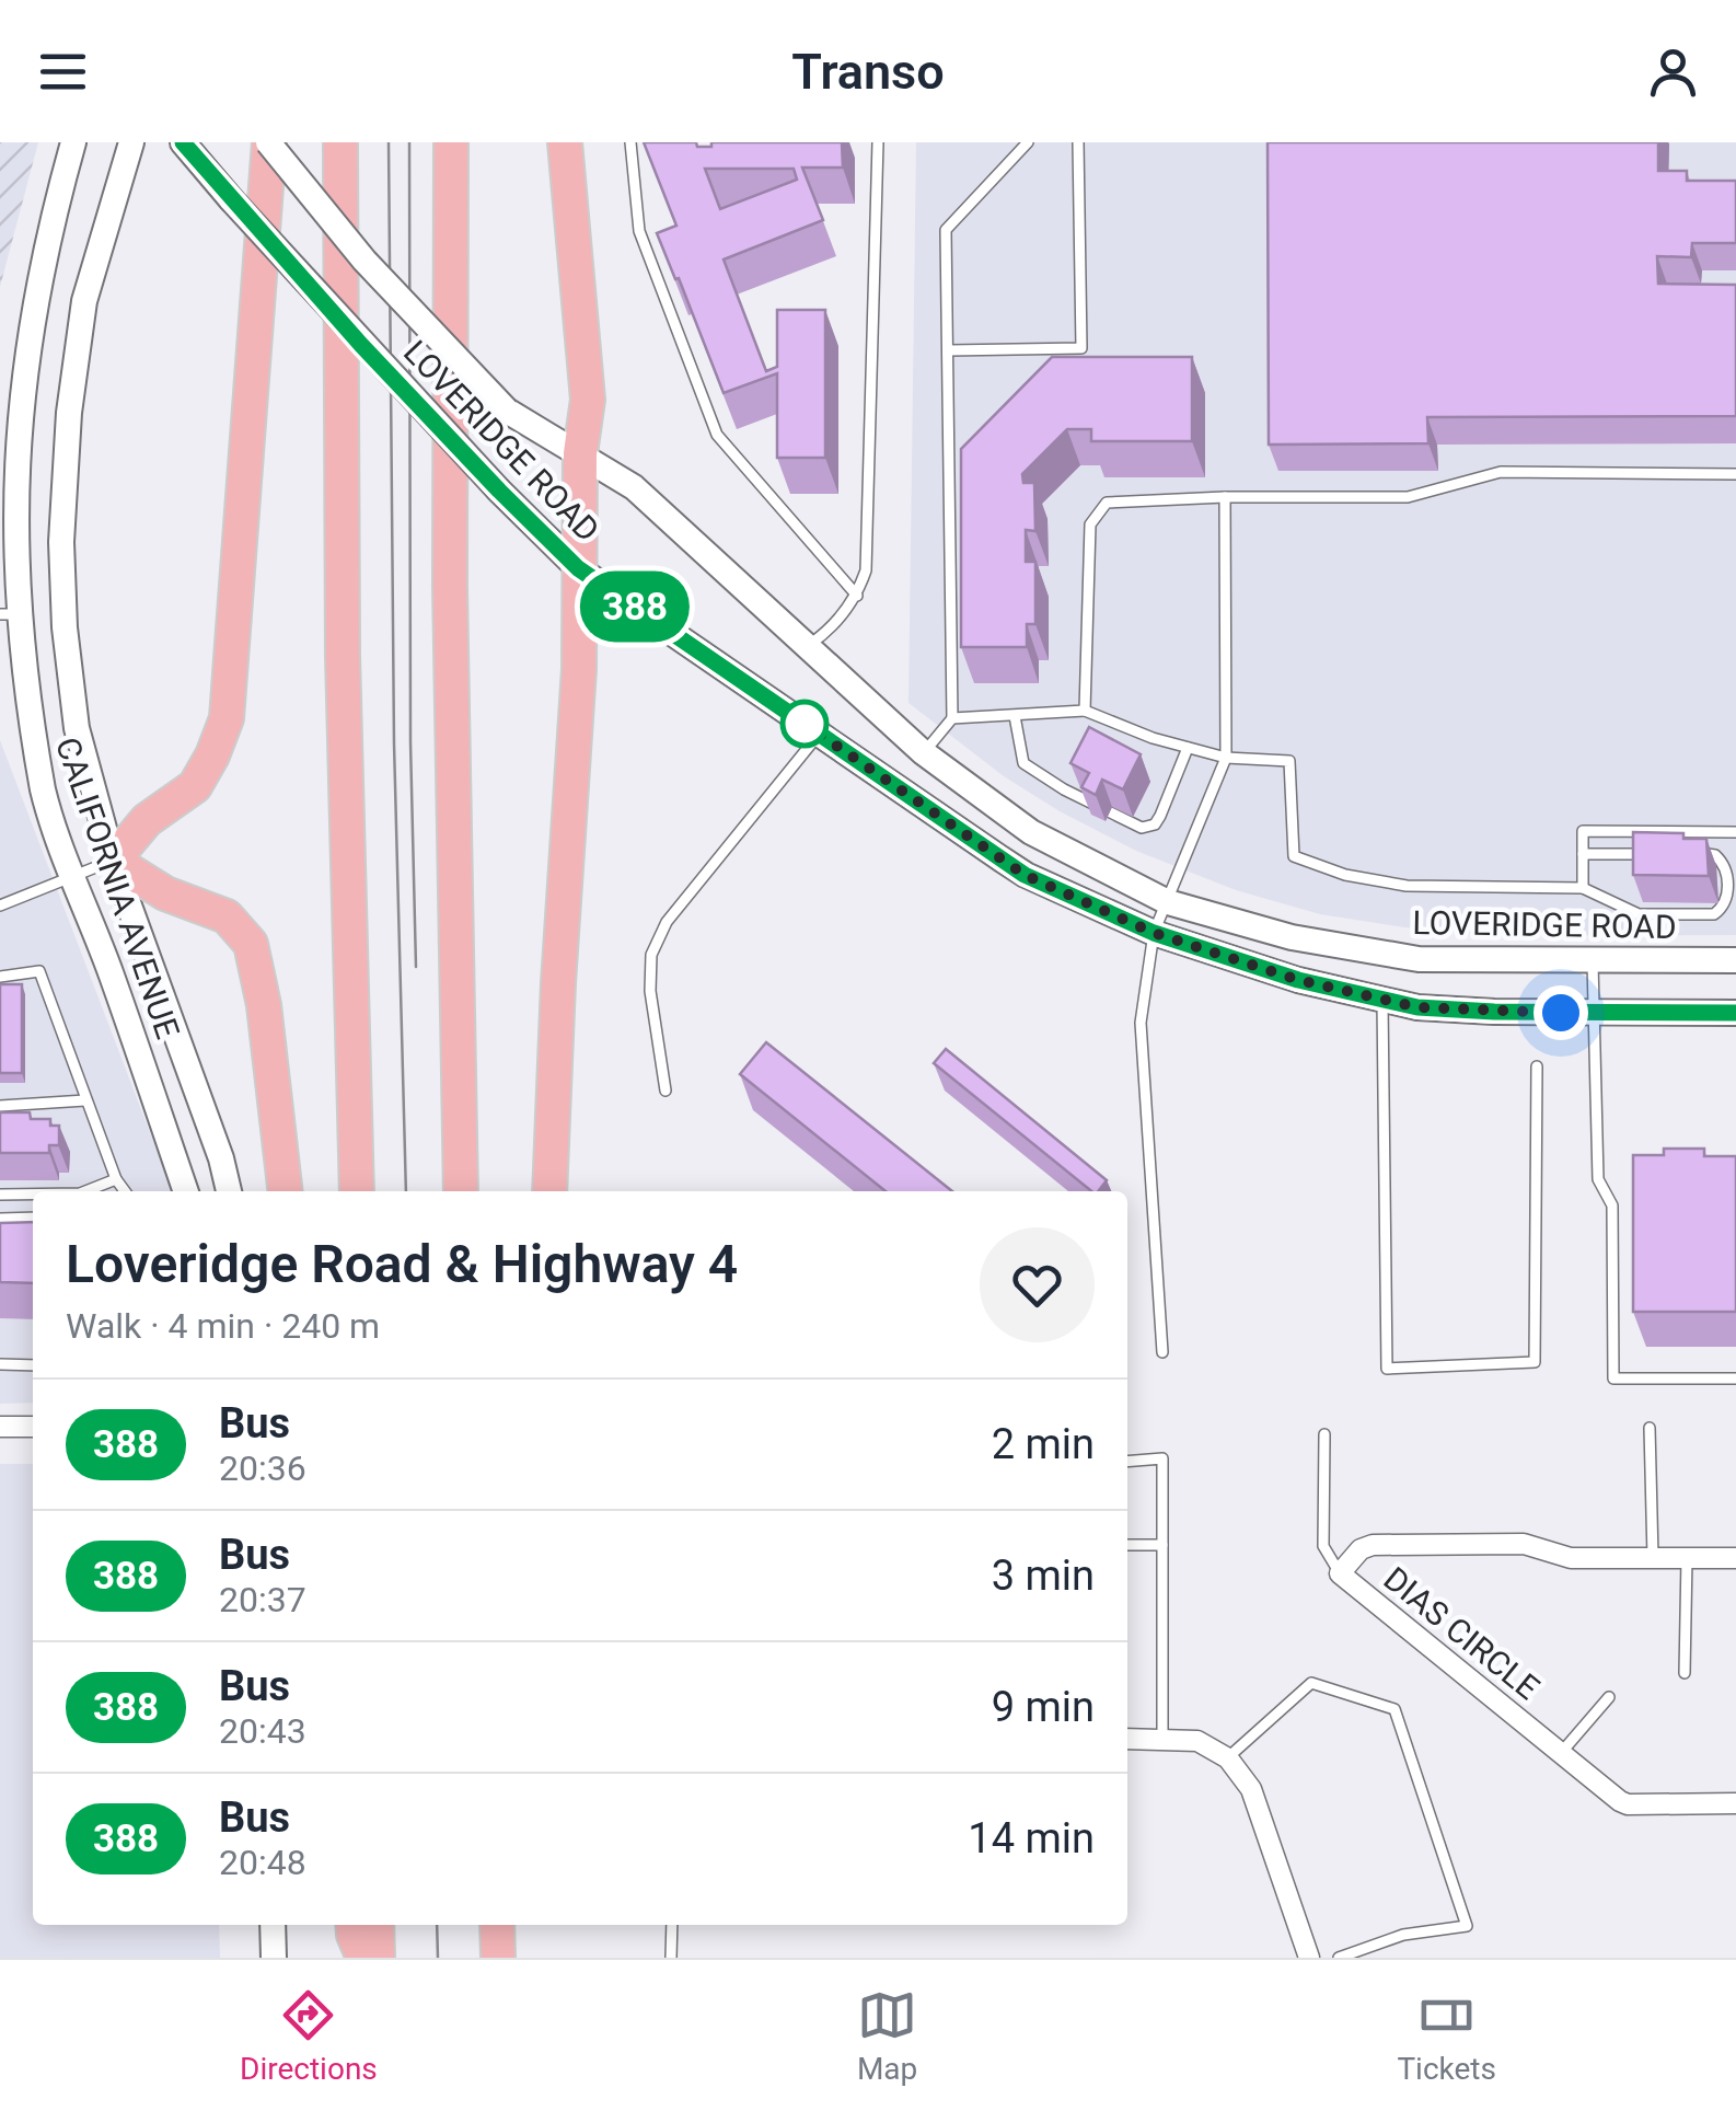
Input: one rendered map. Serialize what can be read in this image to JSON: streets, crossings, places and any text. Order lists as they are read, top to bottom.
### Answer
{
  "streets": {
    "main road": ["LOVERIDGE ROAD", "CALIFORNIA AVENUE"],
    "street": ["DIAS CIRCLE"]
  },
  "lines": ["bus line 388"],
  "page": {
    "header": "Transo",
    "on_map": "388",
    "heading": ["Loveridge Road & Highway 4", "Walk · 4 min · 240 m"],
    "list": [
      {
        "mark": "388",
        "name": "Bus",
        "note": "20:36",
        "value": "2 min"
      },
      {
        "mark": "388",
        "name": "Bus",
        "note": "20:37",
        "value": "3 min"
      },
      {
        "mark": "388",
        "name": "Bus",
        "note": "20:43",
        "value": "9 min"
      },
      {
        "mark": "388",
        "name": "Bus",
        "note": "20:48",
        "value": "14 min"
      }
    ],
    "tabs": ["Directions", "Map", "Tickets"]
  }
}
